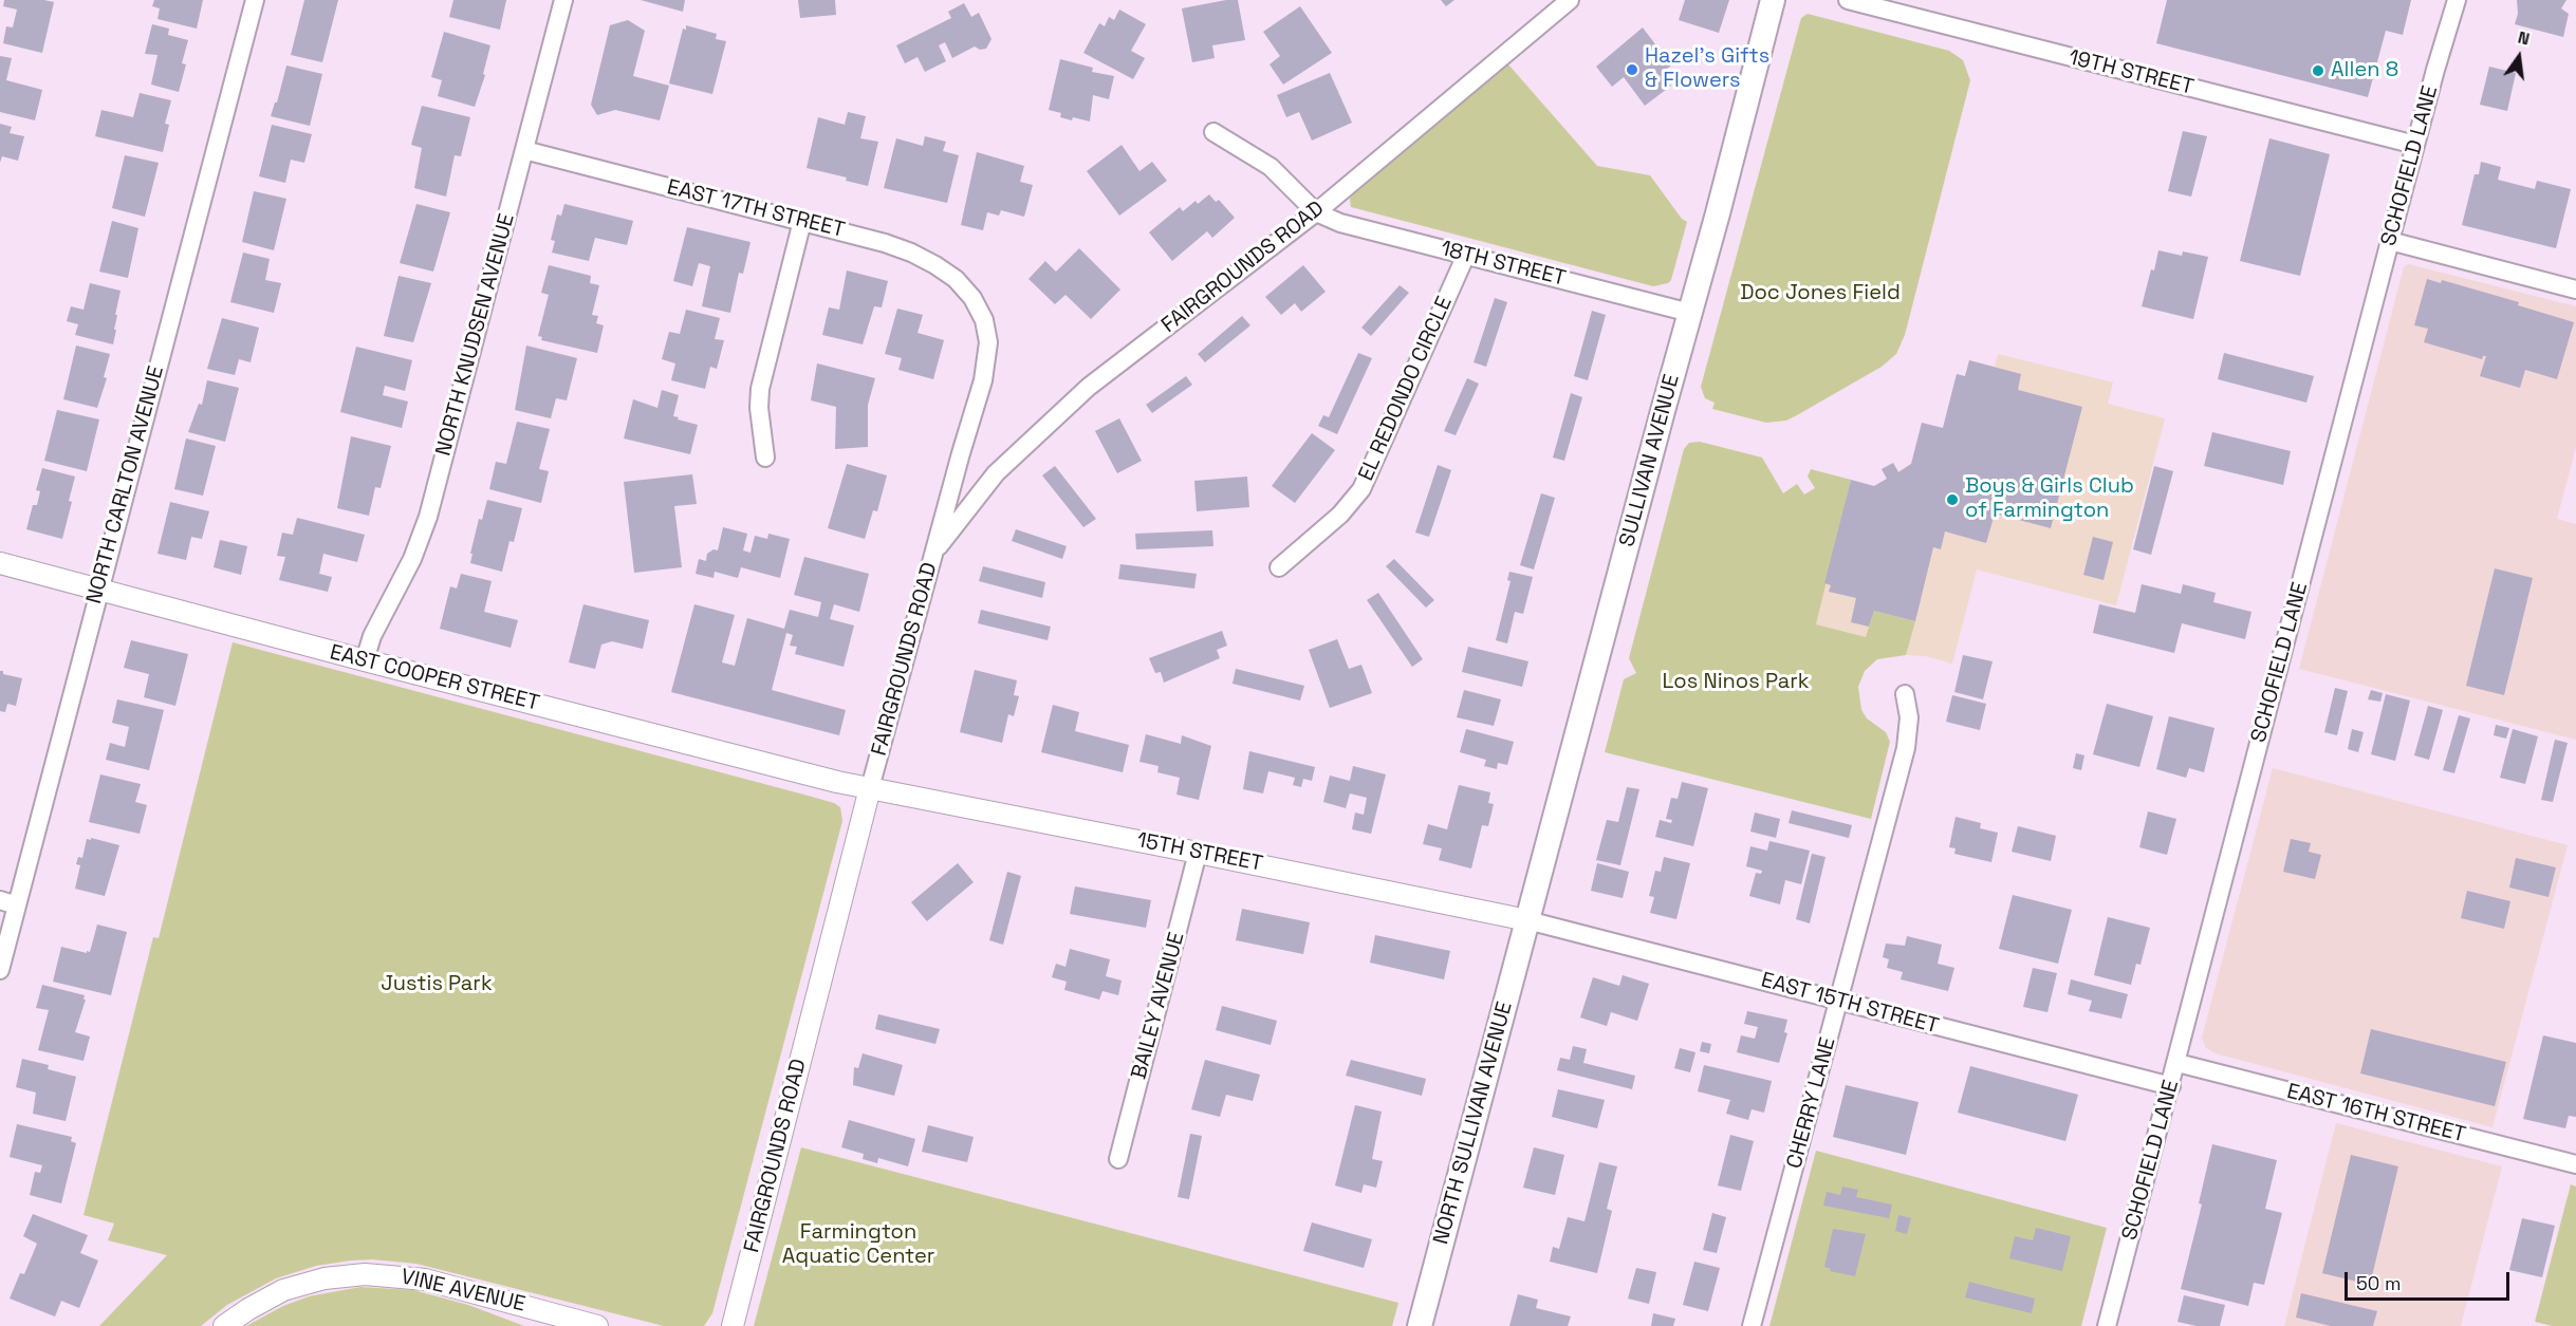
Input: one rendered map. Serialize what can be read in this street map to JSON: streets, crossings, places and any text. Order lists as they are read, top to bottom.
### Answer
{
  "streets": {
    "main road": ["SULLIVAN AVENUE", "NORTH SULLIVAN AVENUE"],
    "street": [
      "19TH STREET",
      "SCHOFIELD LANE",
      "EAST 17TH STREET",
      "18TH STREET",
      "FAIRGROUNDS ROAD",
      "NORTH KNUDSEN AVENUE",
      "EL REDONDO CIRCLE",
      "NORTH CARLTON AVENUE",
      "EAST COOPER STREET",
      "15TH STREET",
      "EAST 15TH STREET",
      "BAILEY AVENUE",
      "CHERRY LANE",
      "EAST 16TH STREET",
      "VINE AVENUE"
    ]
  },
  "crossings": [
    ["19TH STREET", "SCHOFIELD LANE"],
    ["SCHOFIELD LANE", "EAST 15TH STREET"],
    ["SCHOFIELD LANE", "EAST 16TH STREET"],
    ["EAST 17TH STREET", "FAIRGROUNDS ROAD"],
    ["EAST 17TH STREET", "NORTH KNUDSEN AVENUE"],
    ["18TH STREET", "FAIRGROUNDS ROAD"],
    ["18TH STREET", "EL REDONDO CIRCLE"],
    ["18TH STREET", "SULLIVAN AVENUE"],
    ["FAIRGROUNDS ROAD", "EAST COOPER STREET"],
    ["FAIRGROUNDS ROAD", "15TH STREET"],
    ["NORTH KNUDSEN AVENUE", "EAST COOPER STREET"],
    ["SULLIVAN AVENUE", "15TH STREET"],
    ["SULLIVAN AVENUE", "EAST 15TH STREET"],
    ["SULLIVAN AVENUE", "NORTH SULLIVAN AVENUE"],
    ["NORTH CARLTON AVENUE", "EAST COOPER STREET"],
    ["EAST COOPER STREET", "15TH STREET"],
    ["15TH STREET", "EAST 15TH STREET"],
    ["15TH STREET", "BAILEY AVENUE"],
    ["15TH STREET", "NORTH SULLIVAN AVENUE"],
    ["EAST 15TH STREET", "CHERRY LANE"],
    ["EAST 15TH STREET", "NORTH SULLIVAN AVENUE"]
  ],
  "parks": [
    "Doc Jones Field",
    "Los Ninos Park",
    "Justis Park",
    "Farmington Aquatic Center"
  ],
  "places": ["Hazel's Gifts & Flowers", "Allen 8", "Boys & Girls Club of Farmington"],
  "scale_bar": "50 m",
  "north": "top"
}
